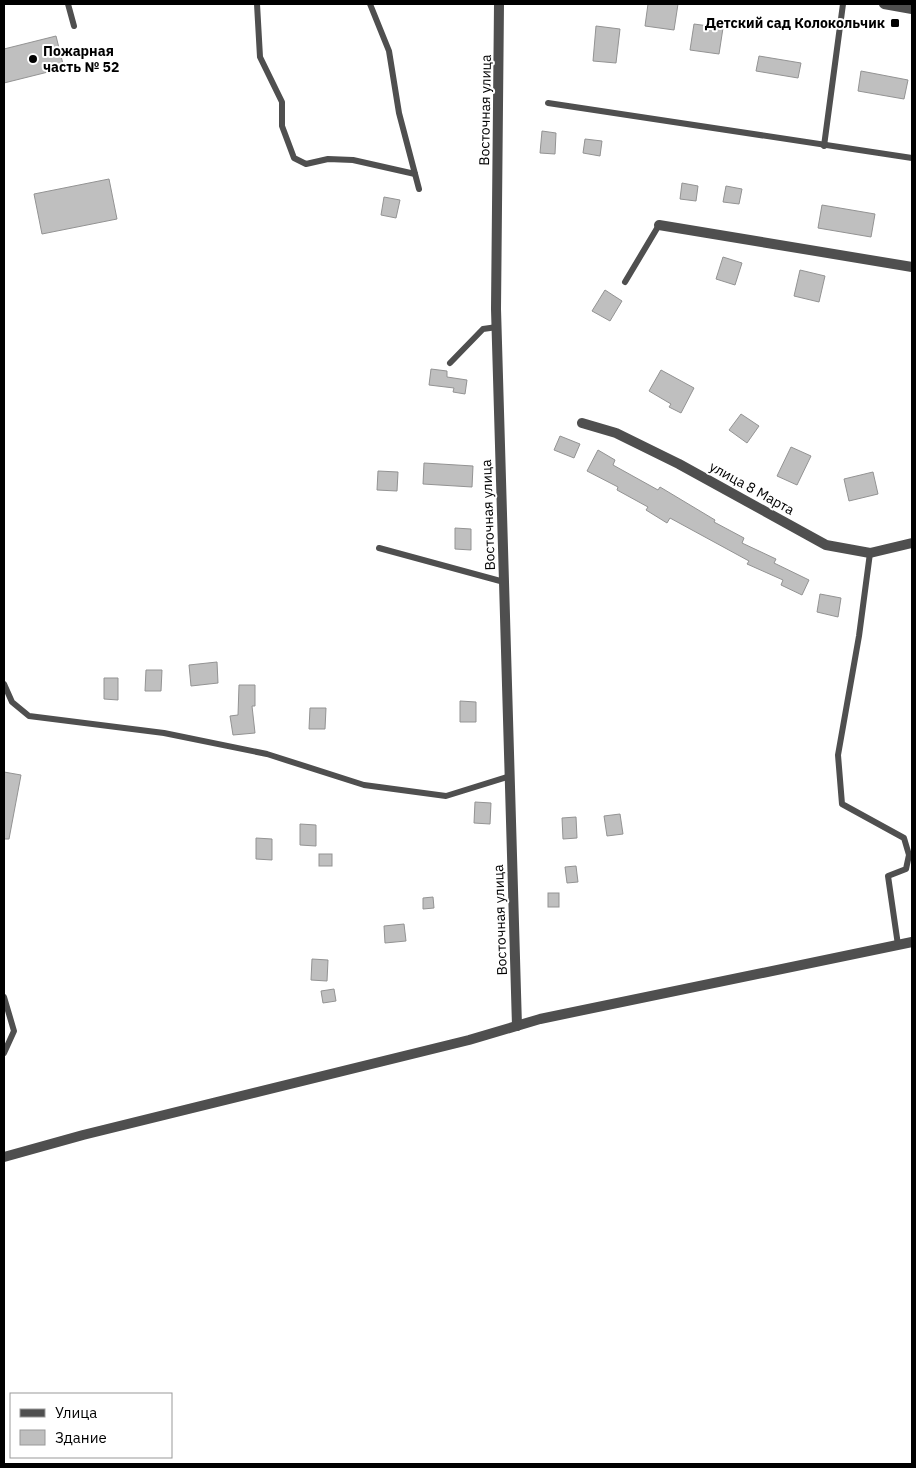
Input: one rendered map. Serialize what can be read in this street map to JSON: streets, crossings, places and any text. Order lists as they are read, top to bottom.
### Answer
{
  "streets": {
    "street": ["Восточная улица", "улица 8 Марта"]
  },
  "places": {
    "transit": ["Детский сад Колокольчик"],
    "other": ["Пожарная часть № 52"]
  },
  "legend": ["Улица", "Здание"]
}
